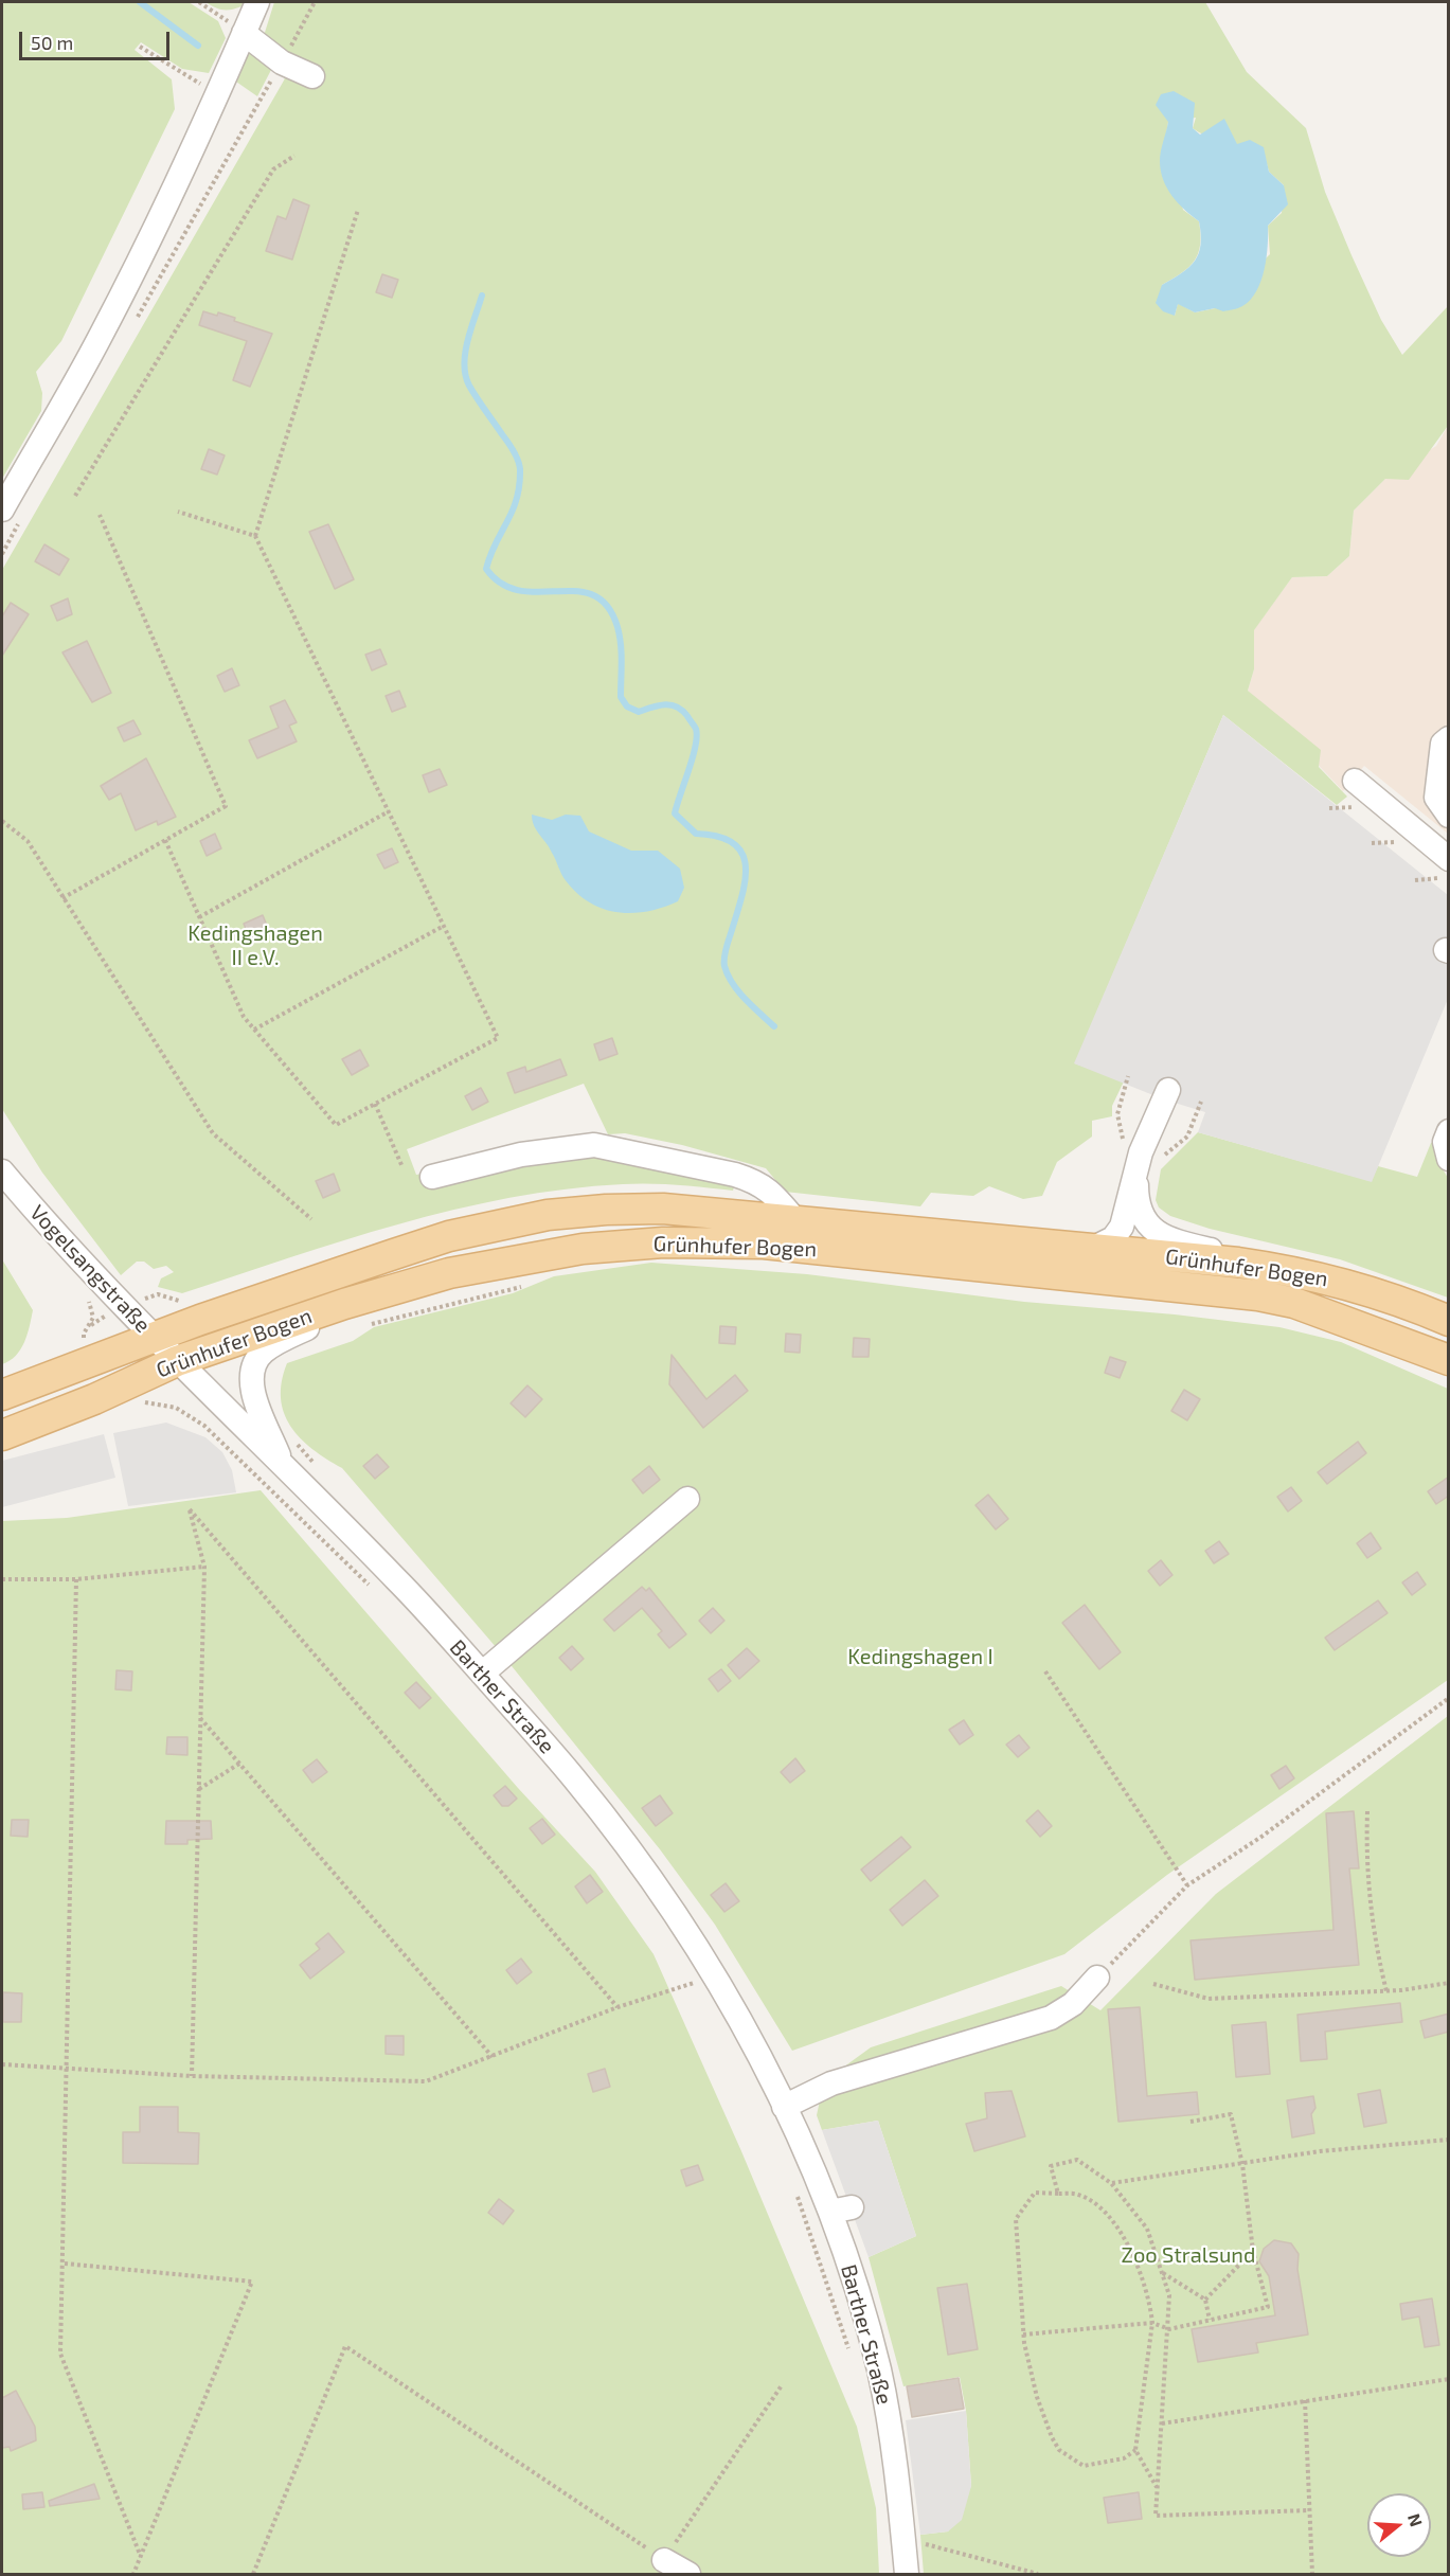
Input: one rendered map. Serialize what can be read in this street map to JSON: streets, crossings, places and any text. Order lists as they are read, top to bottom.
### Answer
{
  "streets": {
    "main road": ["Grünhufer Bogen"],
    "street": ["Vogelsangstraße", "Barther Straße"]
  },
  "crossings": [
    ["Grünhufer Bogen", "Vogelsangstraße"],
    ["Grünhufer Bogen", "Barther Straße"],
    ["Vogelsangstraße", "Barther Straße"]
  ],
  "parks": ["Kedingshagen II e.V.", "Kedingshagen I", "Zoo Stralsund"],
  "scale_bar": "50 m",
  "north": "right"
}
